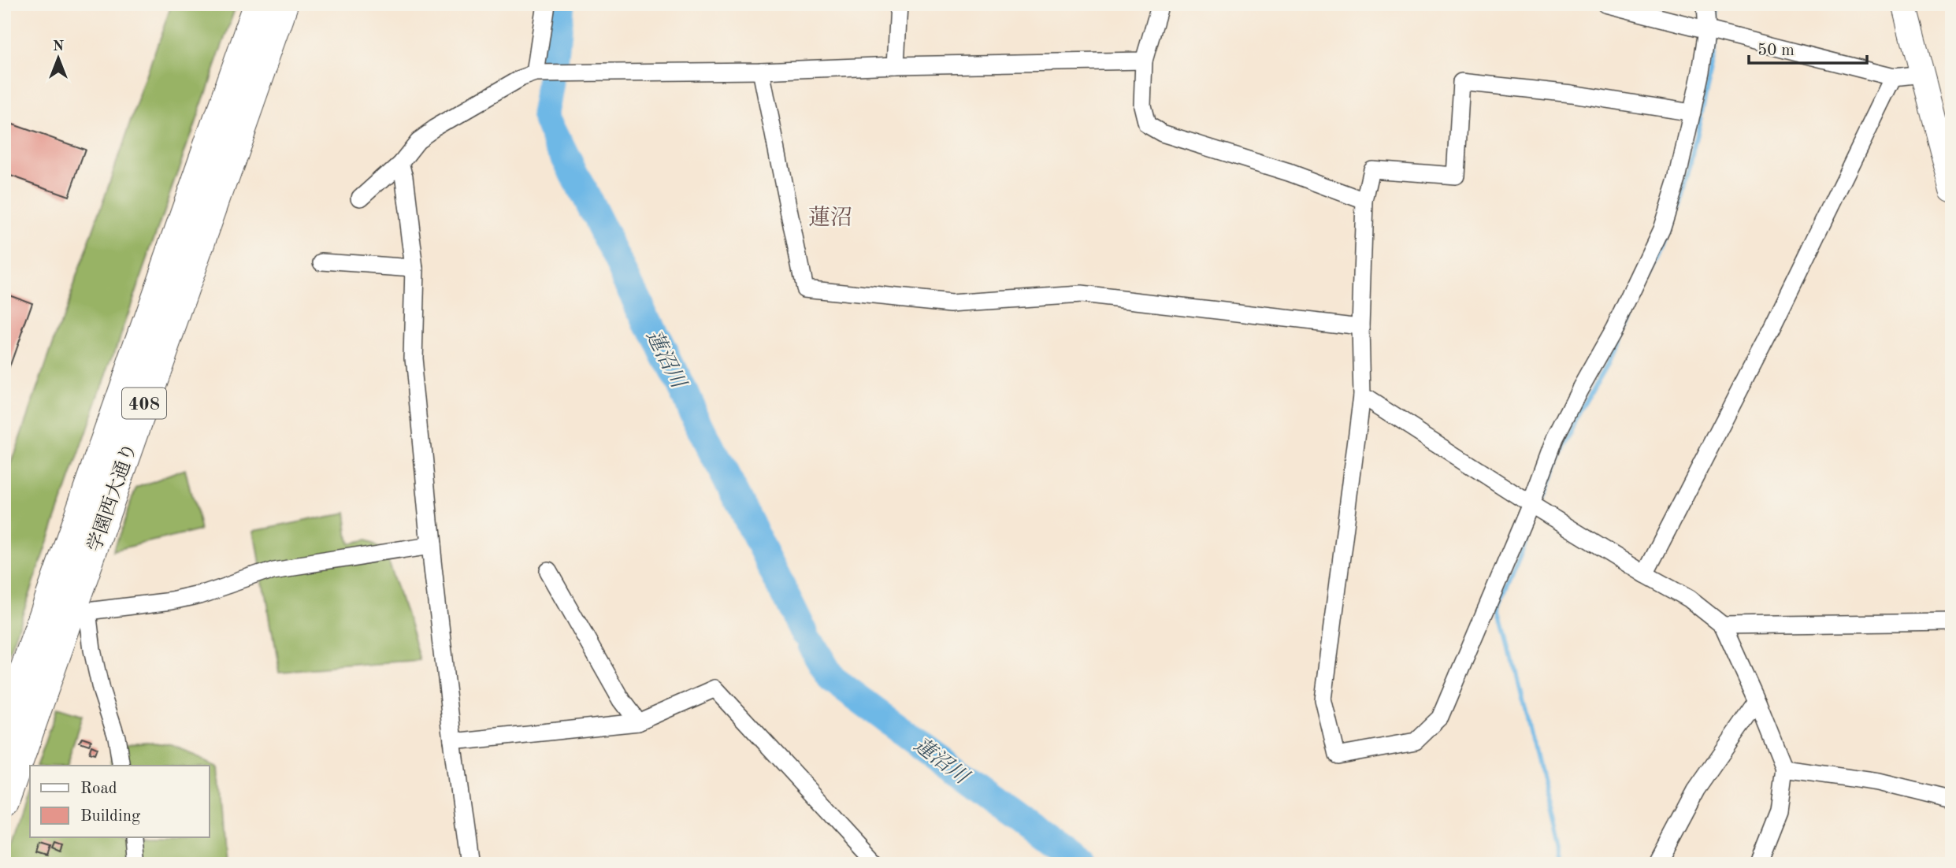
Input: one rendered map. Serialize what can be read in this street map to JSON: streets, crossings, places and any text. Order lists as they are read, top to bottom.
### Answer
{
  "streets": {
    "highway": ["408", "学園西大通り"]
  },
  "districts": ["蓮沼"],
  "water": ["蓮沼川"],
  "legend": ["Road", "Building"],
  "scale_bar": "50 m",
  "north": "top"
}
